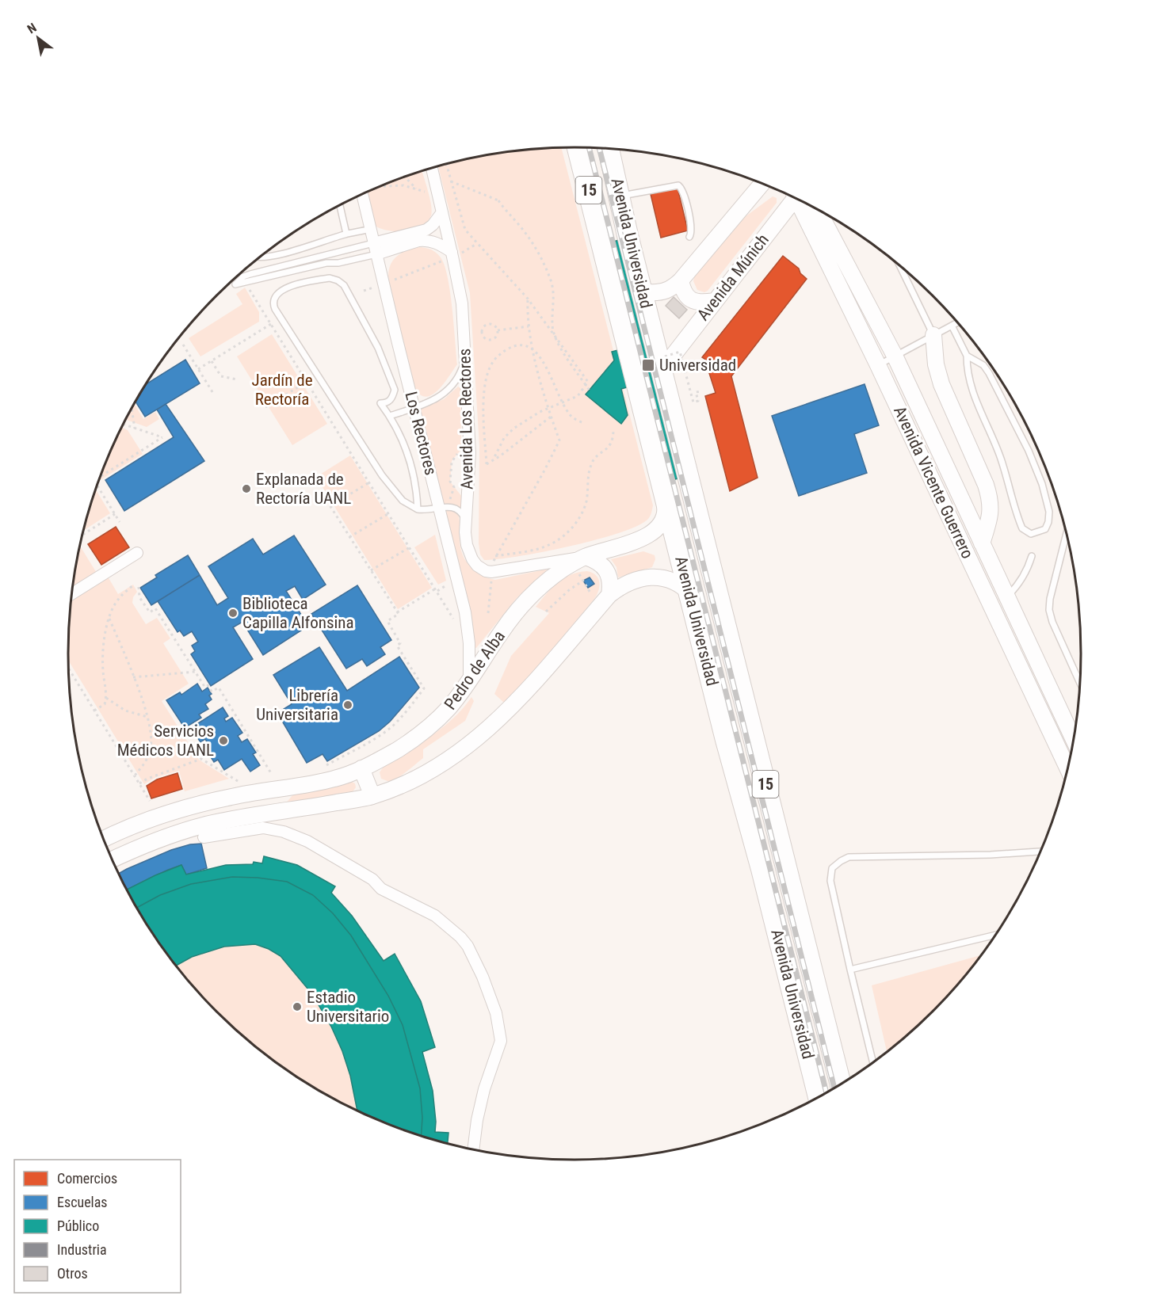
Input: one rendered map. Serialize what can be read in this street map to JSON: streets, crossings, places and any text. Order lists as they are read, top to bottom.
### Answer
{
  "streets": {
    "highway": ["15", "Avenida Universidad"],
    "main road": ["Avenida Múnich", "Avenida Vicente Guerrero", "Pedro de Alba"],
    "street": ["Avenida Los Rectores", "Los Rectores"]
  },
  "crossings": [
    ["Avenida Universidad", "Pedro de Alba"],
    ["Avenida Los Rectores", "Pedro de Alba"],
    ["Los Rectores", "Pedro de Alba"]
  ],
  "parks": ["Jardín de Rectoría"],
  "places": {
    "transit": ["Universidad"],
    "other": [
      "Explanada de Rectoría UANL",
      "Biblioteca Capilla Alfonsina",
      "Librería Universitaria",
      "Servicios Médicos UANL",
      "Estadio Universitario"
    ]
  },
  "legend": [
    "Comercios",
    "Escuelas",
    "Público",
    "Industria",
    "Otros"
  ],
  "north": "top left"
}
